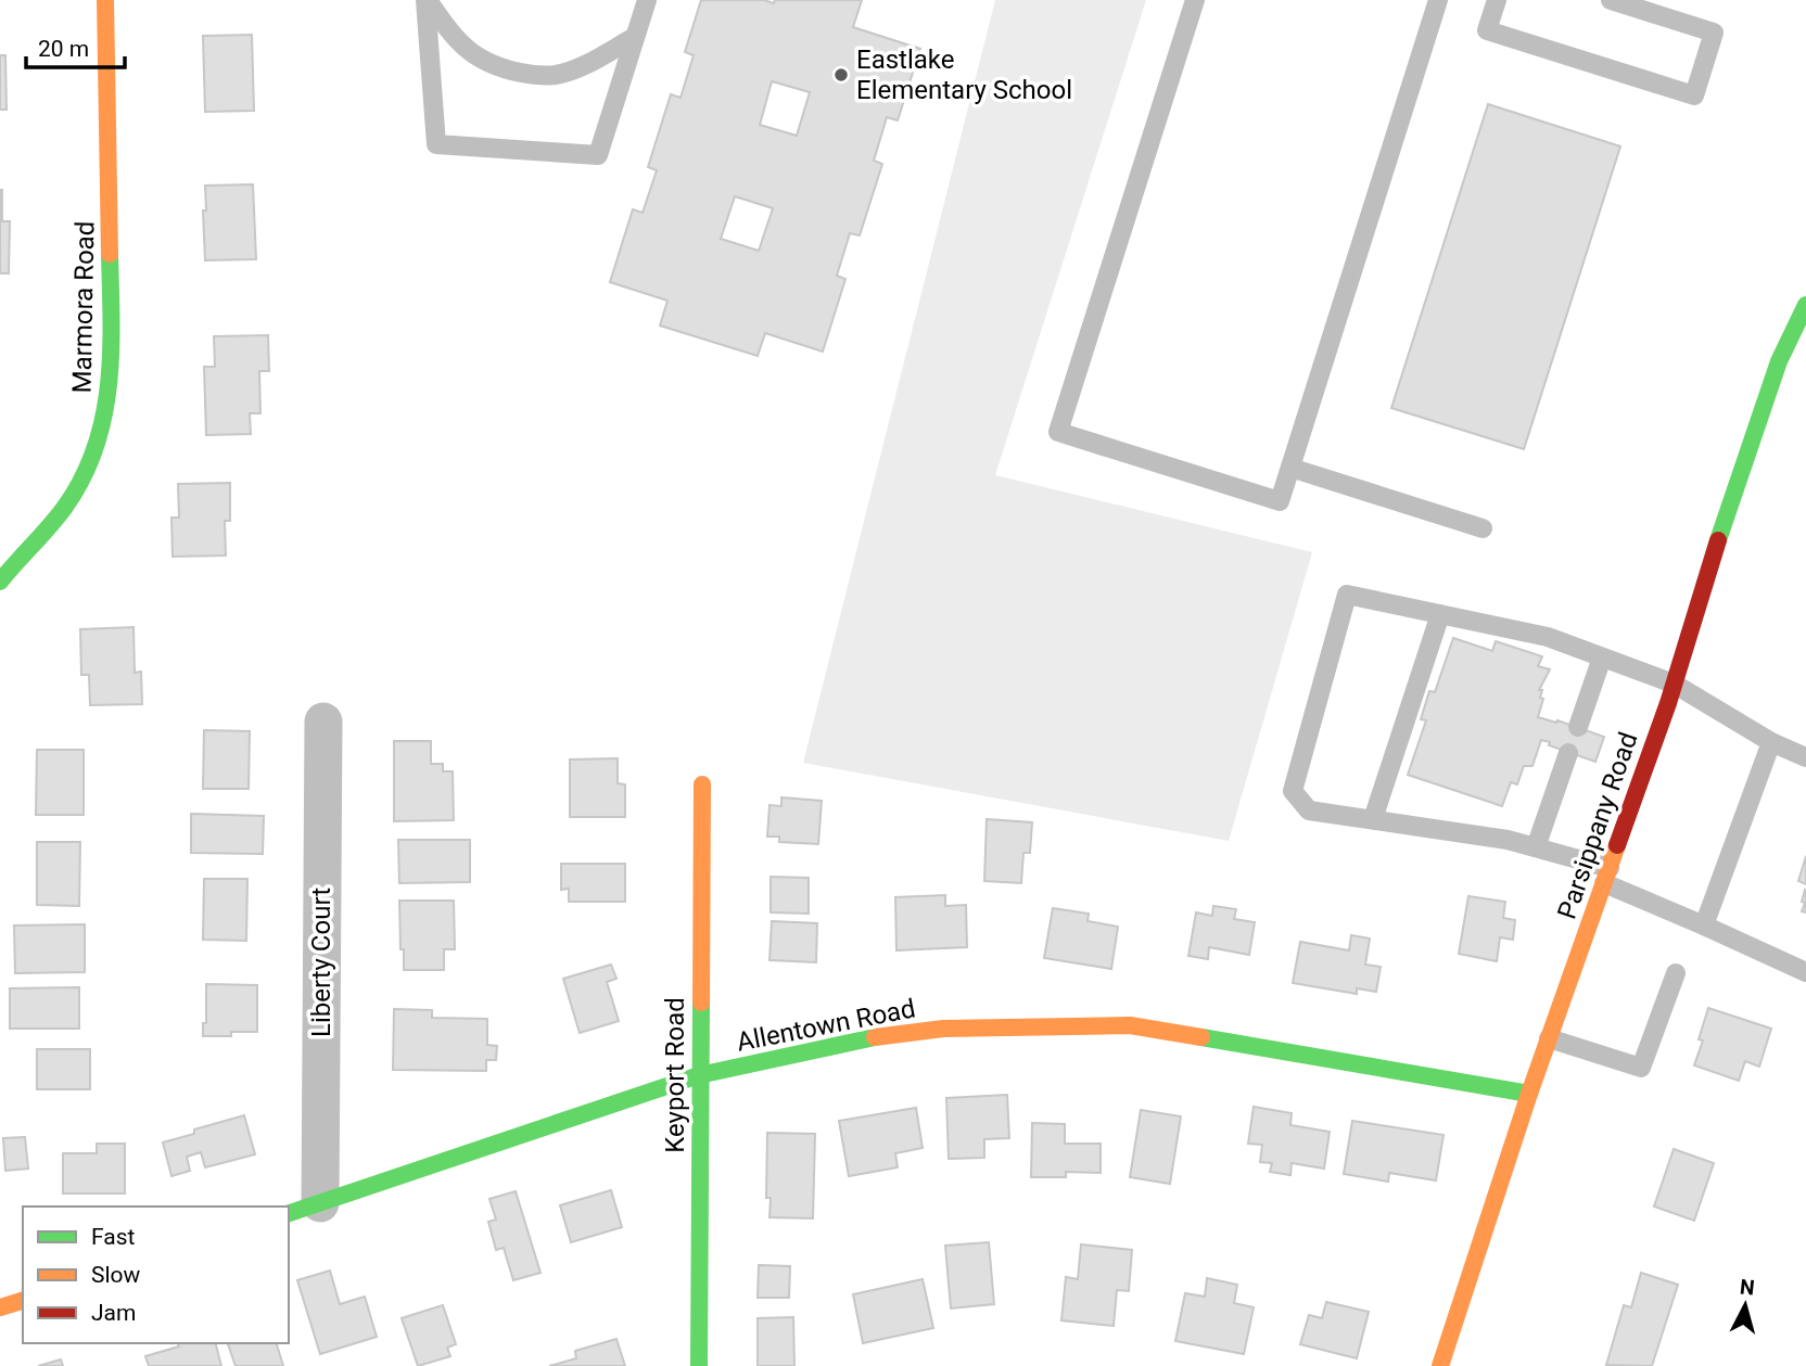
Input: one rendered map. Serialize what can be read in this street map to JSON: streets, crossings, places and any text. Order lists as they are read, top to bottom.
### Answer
{
  "streets": {
    "street": [
      "Marmora Road",
      "Parsippany Road",
      "Liberty Court",
      "Allentown Road",
      "Keyport Road"
    ]
  },
  "crossings": [
    ["Parsippany Road", "Allentown Road"],
    ["Liberty Court", "Allentown Road"],
    ["Allentown Road", "Keyport Road"]
  ],
  "places": ["Eastlake Elementary School"],
  "legend": ["Fast", "Slow", "Jam"],
  "scale_bar": "20 m",
  "north": "top"
}
